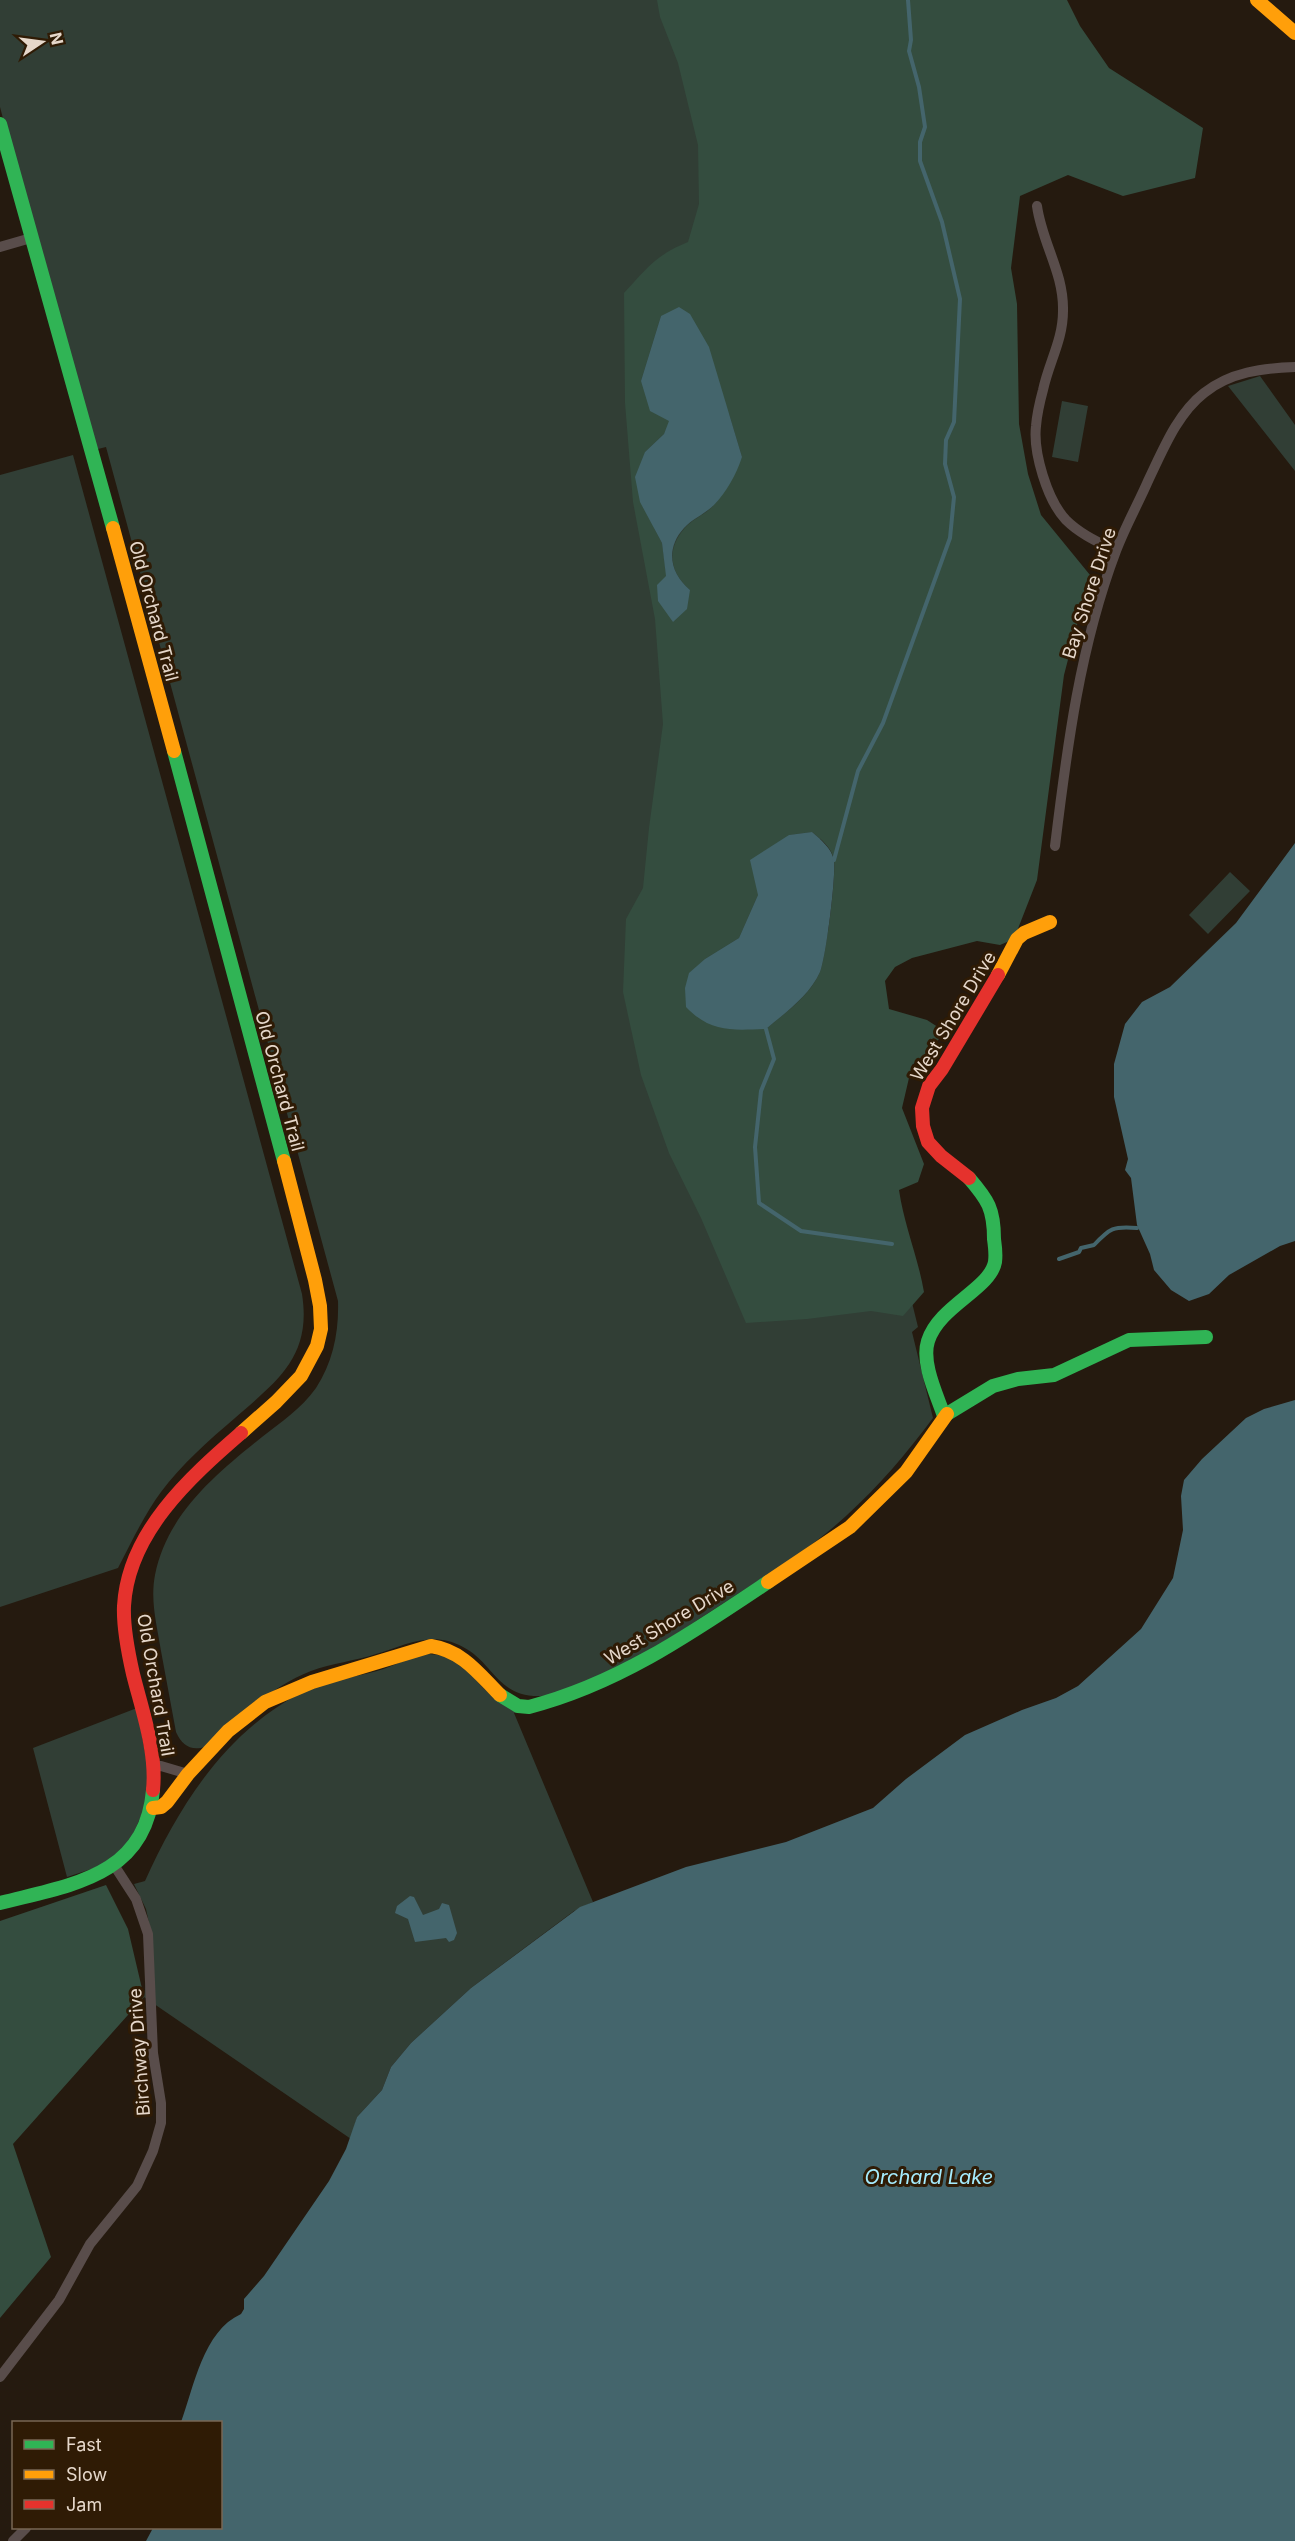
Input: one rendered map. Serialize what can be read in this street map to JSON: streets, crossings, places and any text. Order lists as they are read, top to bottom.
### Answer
{
  "streets": {
    "street": [
      "Bay Shore Drive",
      "Old Orchard Trail",
      "West Shore Drive",
      "Birchway Drive"
    ]
  },
  "crossings": [
    ["Old Orchard Trail", "West Shore Drive"],
    ["Old Orchard Trail", "Birchway Drive"]
  ],
  "water": ["Orchard Lake"],
  "legend": ["Fast", "Slow", "Jam"],
  "north": "right"
}
